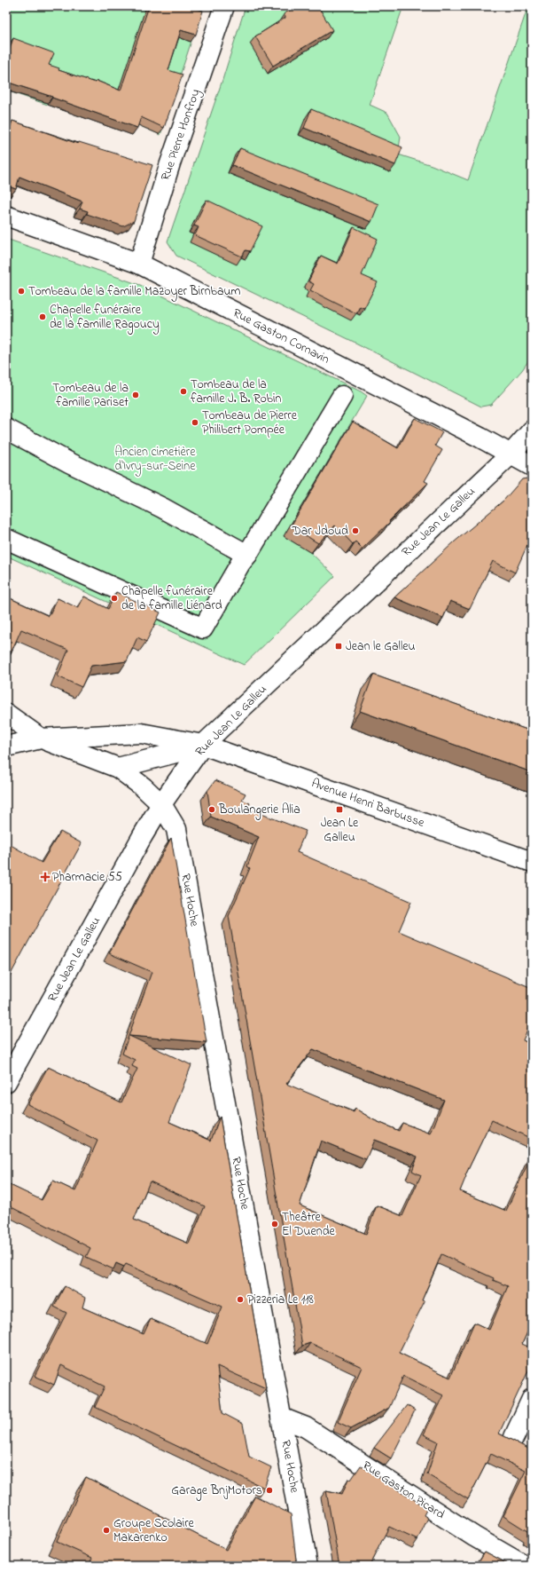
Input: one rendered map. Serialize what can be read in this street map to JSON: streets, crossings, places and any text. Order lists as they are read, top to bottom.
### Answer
{
  "streets": {
    "street": [
      "Rue Pierre Honfroy",
      "Rue Gaston Cornavin",
      "Rue Jean Le Galleu",
      "Avenue Henri Barbusse",
      "Rue Hoche",
      "Rue Gaston Picard"
    ]
  },
  "crossings": [
    ["Rue Pierre Honfroy", "Rue Gaston Cornavin"],
    ["Rue Gaston Cornavin", "Rue Jean Le Galleu"],
    ["Rue Jean Le Galleu", "Avenue Henri Barbusse"],
    ["Rue Jean Le Galleu", "Rue Hoche"],
    ["Avenue Henri Barbusse", "Rue Hoche"],
    ["Rue Hoche", "Rue Gaston Picard"]
  ],
  "parks": ["Ancien cimetière d'Ivry-sur-Seine"],
  "places": {
    "other": [
      "Tombeau de la famille Mazoyer Birnbaum",
      "Chapelle funéraire de la famille Ragoucy",
      "Tombeau de la famille J. B. Robin",
      "Tombeau de la famille Pariset",
      "Tombeau de Pierre Philibert Pompée",
      "Dar Jdoud",
      "Chapelle funéraire de la famille Liénard",
      "Boulangerie Alia",
      "Theâtre El Duende",
      "Pizzeria Le 118",
      "Garage BnjMotors",
      "Groupe Scolaire Makarenko"
    ],
    "transit": ["Jean le Galleu", "Jean Le Galleu"],
    "health": ["Pharmacie 55"]
  }
}
